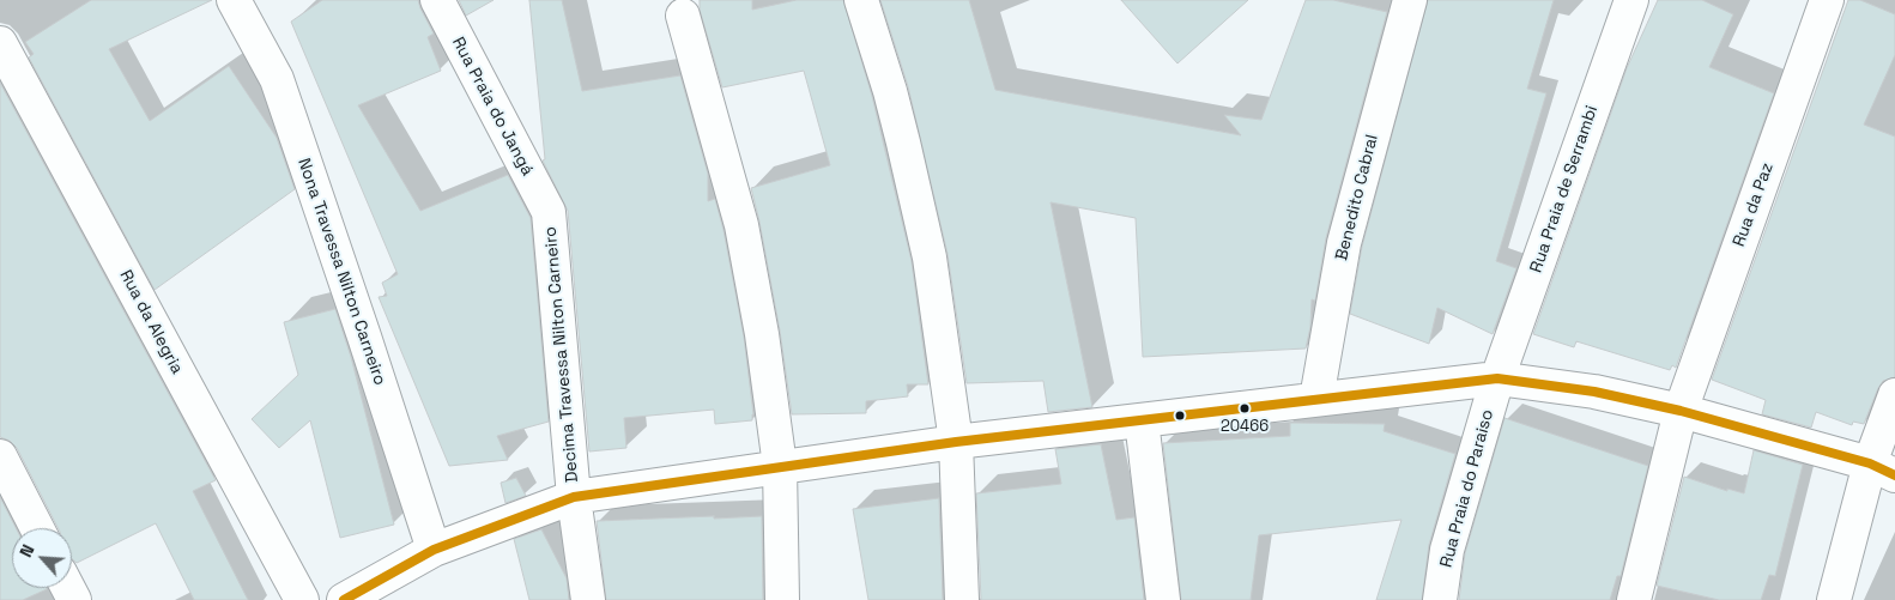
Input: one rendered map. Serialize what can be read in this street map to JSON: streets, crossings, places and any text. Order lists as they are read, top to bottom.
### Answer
{
  "streets": {
    "street": [
      "Rua Praia do Jangá",
      "Rua Praia de Serrambi",
      "Benedito Cabral",
      "Rua da Paz",
      "Nona Travessa Nilton Carneiro",
      "Rua da Alegria",
      "Decima Travessa Nilton Carneiro",
      "Rua Praia do Paraiso"
    ]
  },
  "crossings": [
    ["Rua Praia do Jangá", "Decima Travessa Nilton Carneiro"],
    ["Rua Praia de Serrambi", "Rua Praia do Paraiso"]
  ],
  "places": ["20466"],
  "north": "top left"
}
